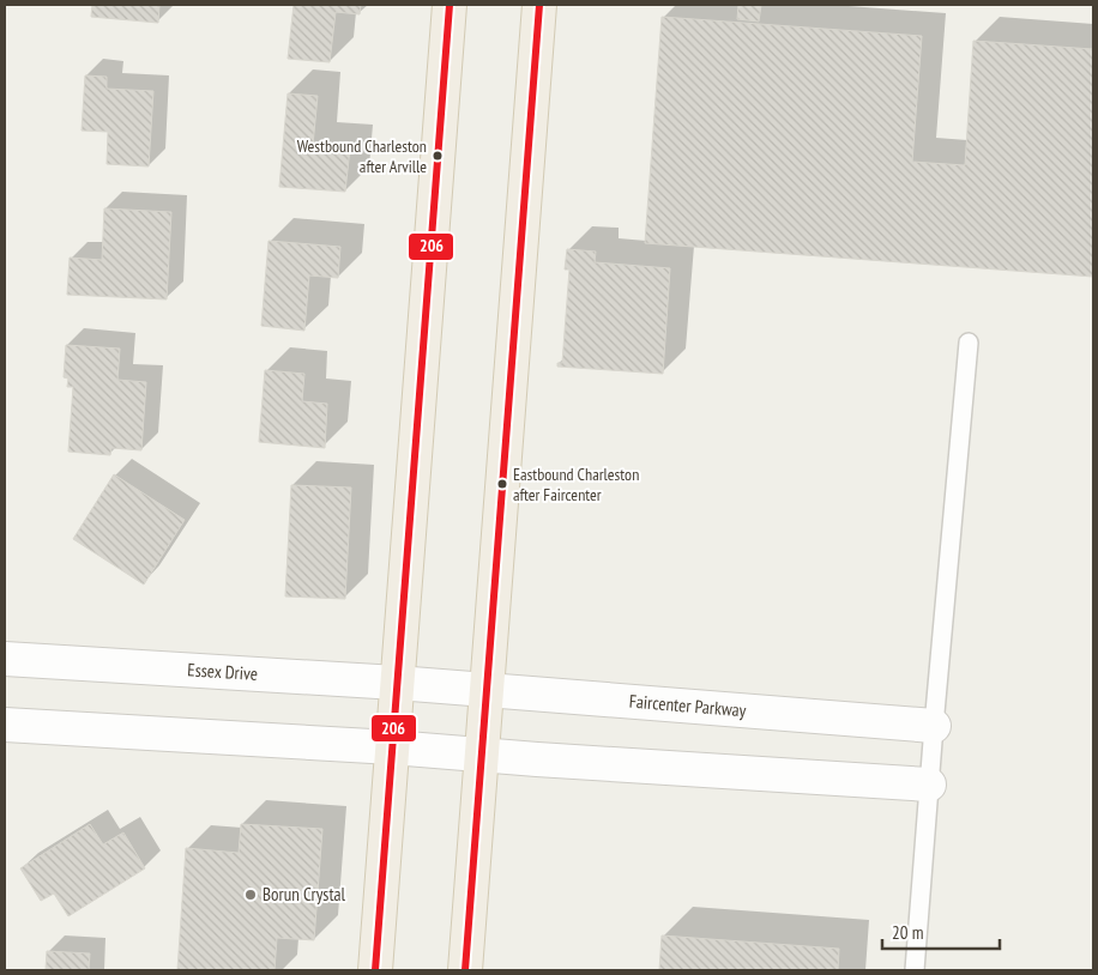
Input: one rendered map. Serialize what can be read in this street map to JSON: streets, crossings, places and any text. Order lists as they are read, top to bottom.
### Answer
{
  "streets": {
    "street": ["Essex Drive", "Faircenter Parkway"]
  },
  "crossings": [
    ["Essex Drive", "Faircenter Parkway"]
  ],
  "places": ["Westbound Charleston after Arville", "Eastbound Charleston after Faircenter", "Borun Crystal"],
  "lines": ["transit line 206"],
  "scale_bar": "20 m"
}
